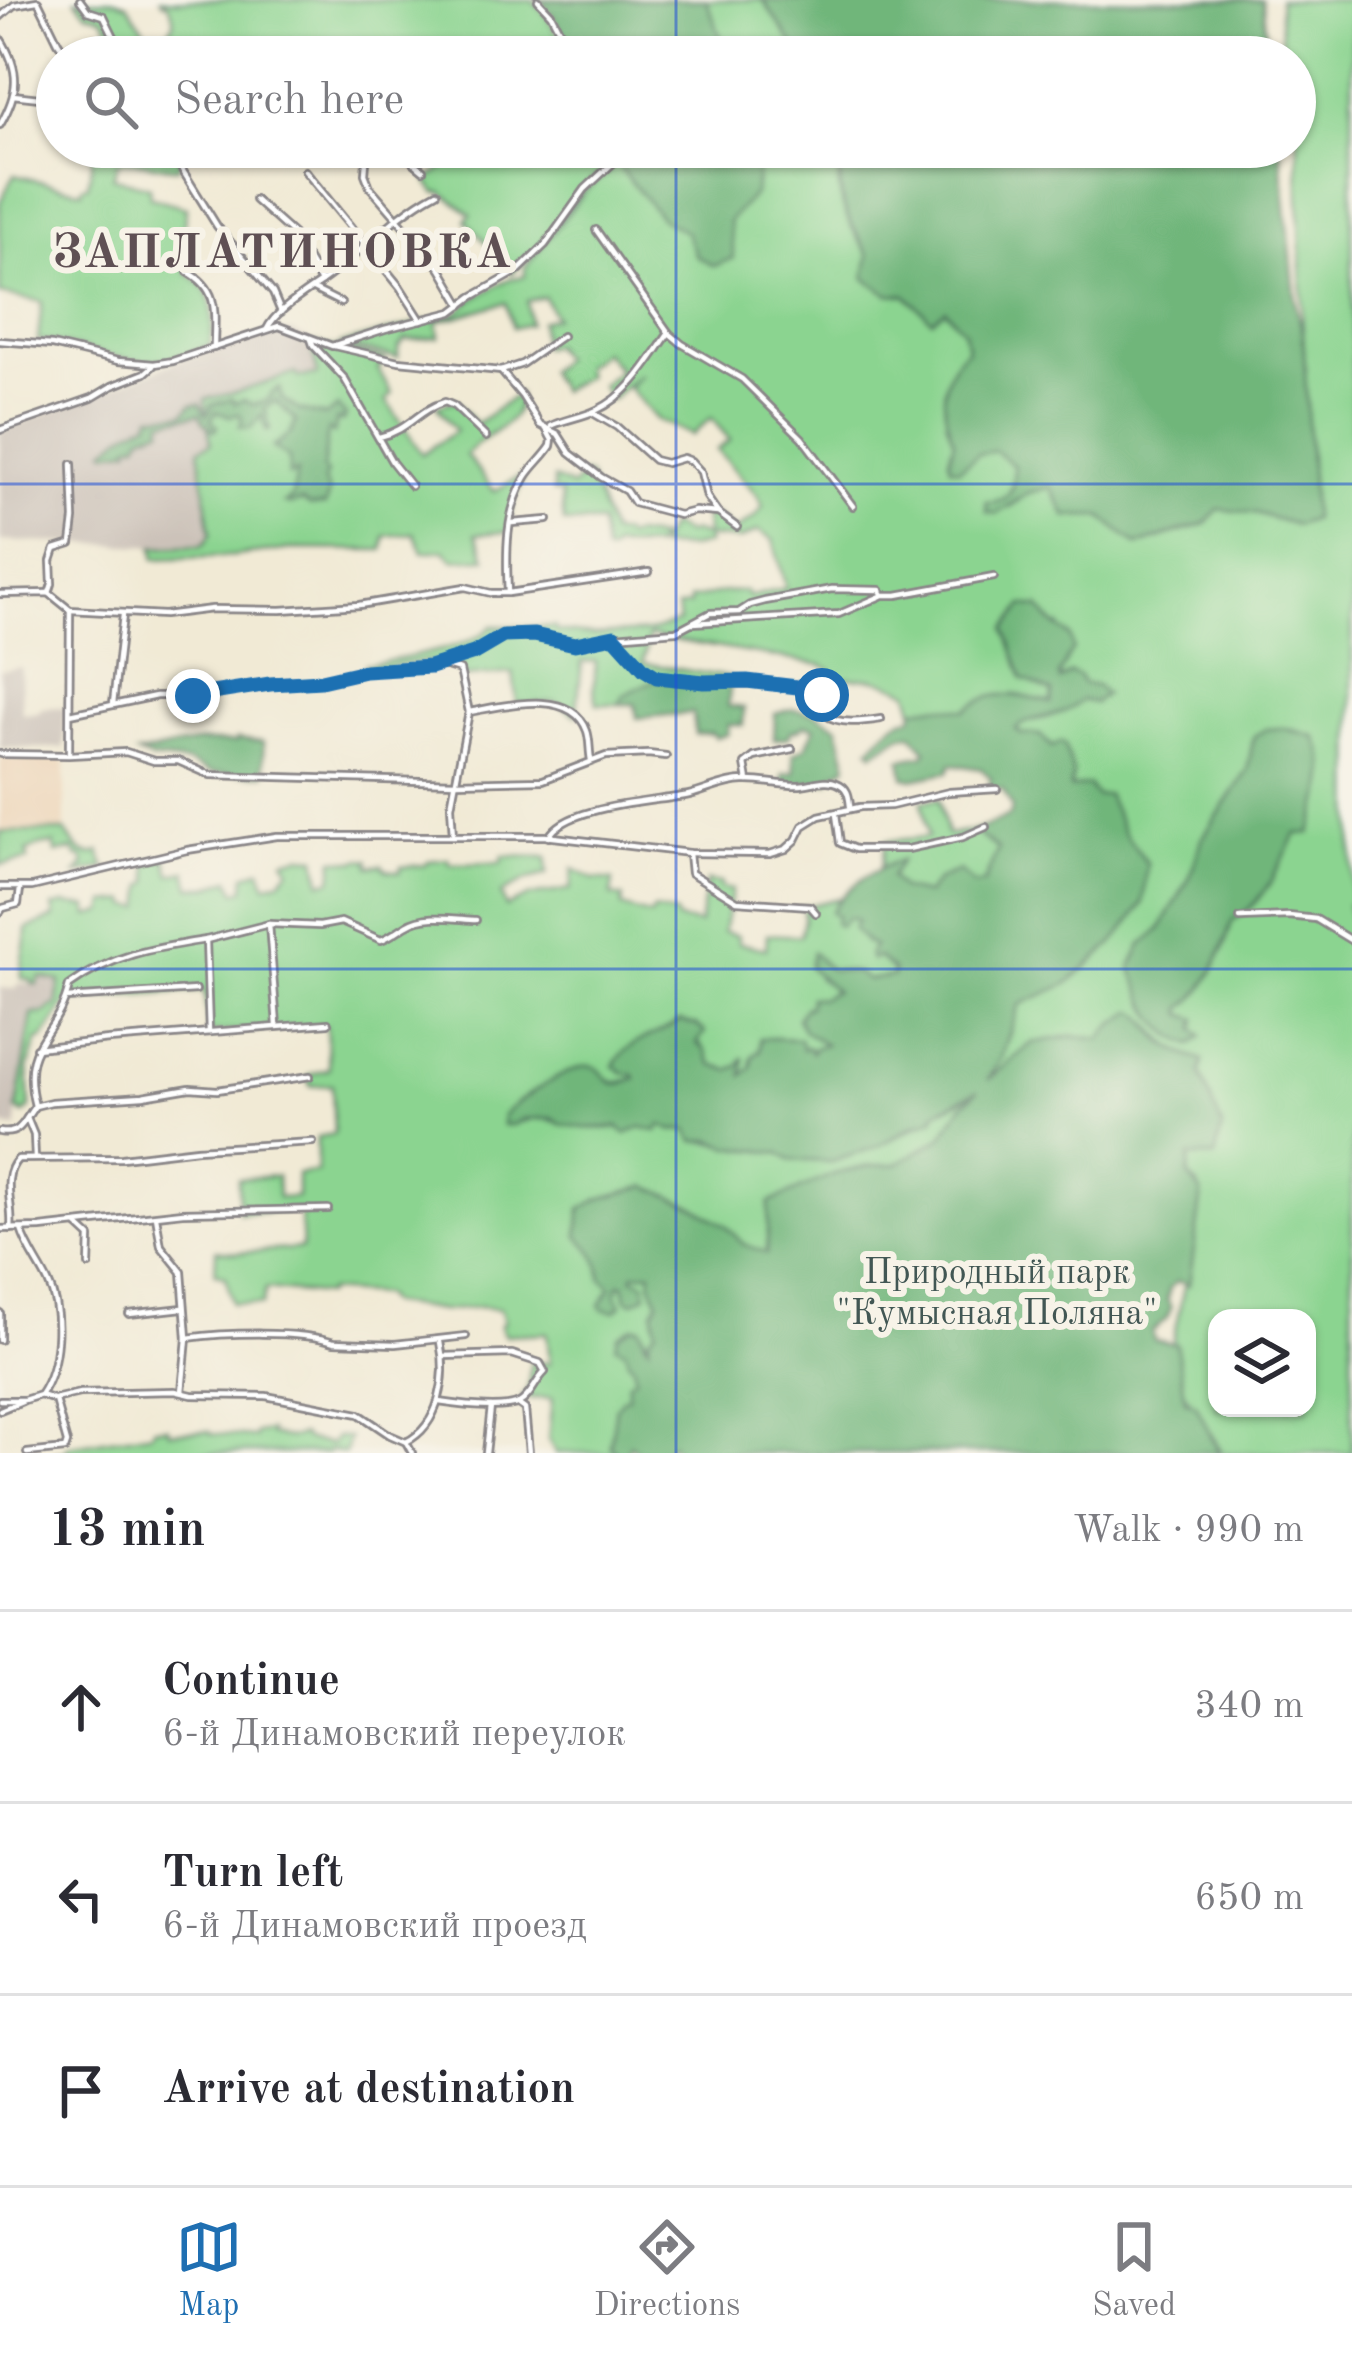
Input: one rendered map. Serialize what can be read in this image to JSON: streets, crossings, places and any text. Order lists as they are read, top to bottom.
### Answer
{
  "districts": ["ЗАПЛАТИНОВКА"],
  "parks": ["Природный парк \"Кумысная Поляна\""],
  "page": {
    "search": "Search here",
    "heading": ["13 min", "Walk · 990 m"],
    "list": [
      ["Continue", "6-й Динамовский переулок", "340 m"],
      ["Turn left", "6-й Динамовский проезд", "650 m"],
      "Arrive at destination"
    ],
    "nav": ["Map", "Directions", "Saved"]
  }
}
